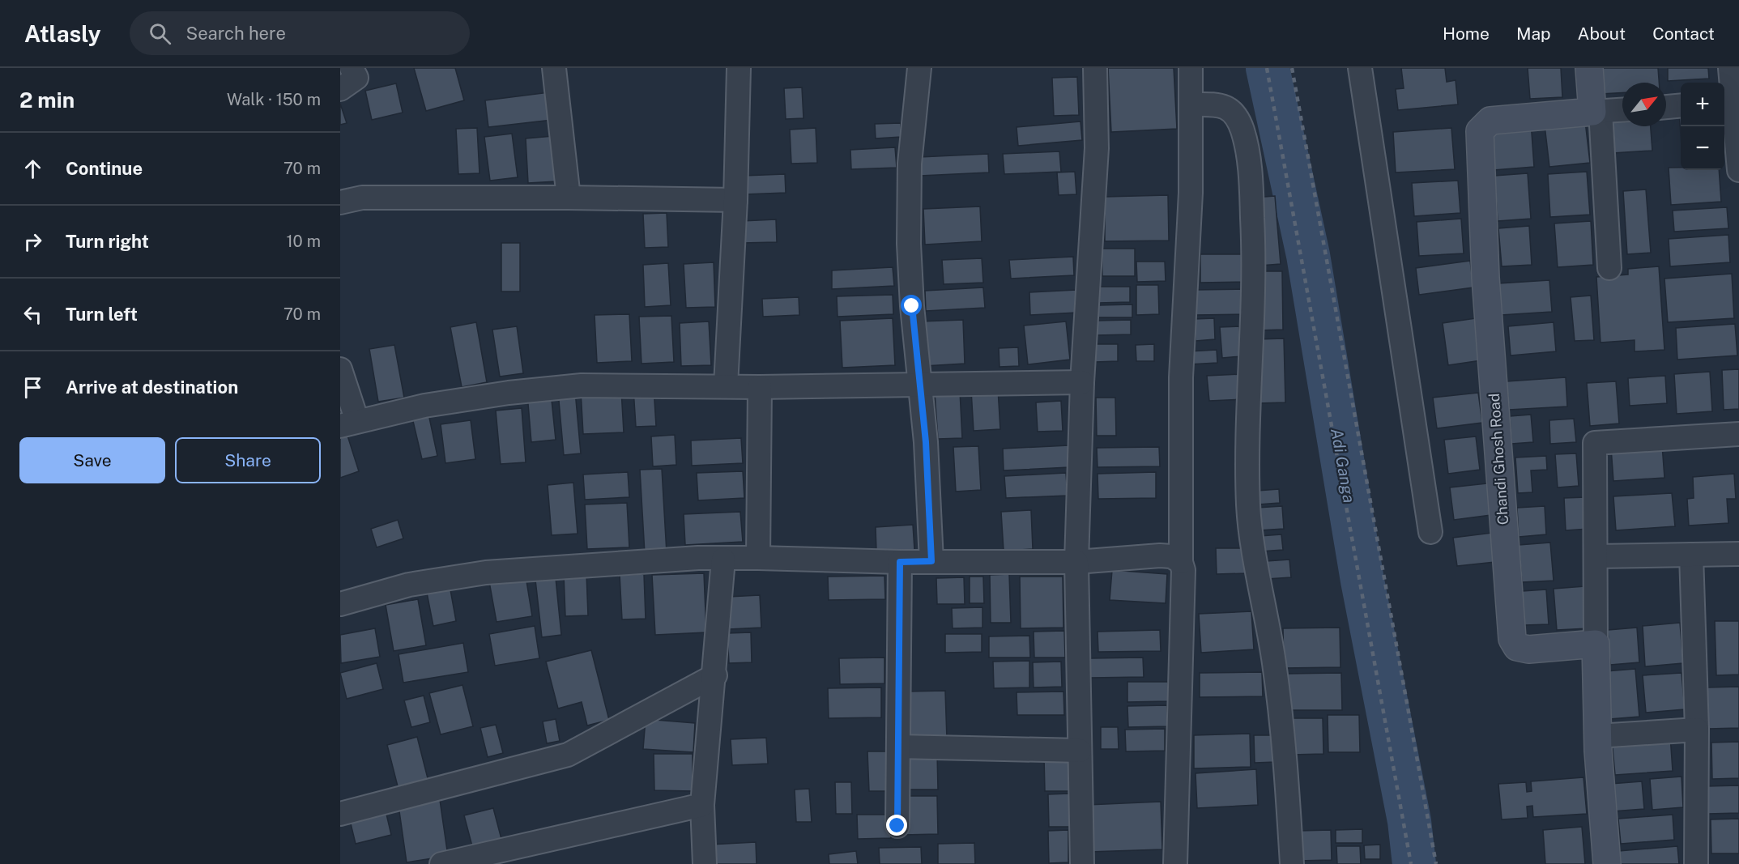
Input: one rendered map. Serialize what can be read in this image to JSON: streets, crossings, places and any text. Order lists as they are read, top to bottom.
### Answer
{
  "streets": {
    "street": ["Chandi Ghosh Road"]
  },
  "water": ["Adi Ganga"],
  "north": "top right",
  "page": {
    "header": "Atlasly",
    "search": "Search here",
    "nav": [
      "Home",
      "Map",
      "About",
      "Contact"
    ],
    "heading": ["2 min", "Walk · 150 m"],
    "map_buttons": ["+", "−"],
    "list": [
      ["Continue", "70 m"],
      ["Turn right", "10 m"],
      ["Turn left", "70 m"],
      "Arrive at destination"
    ],
    "buttons": ["Save", "Share"]
  }
}
